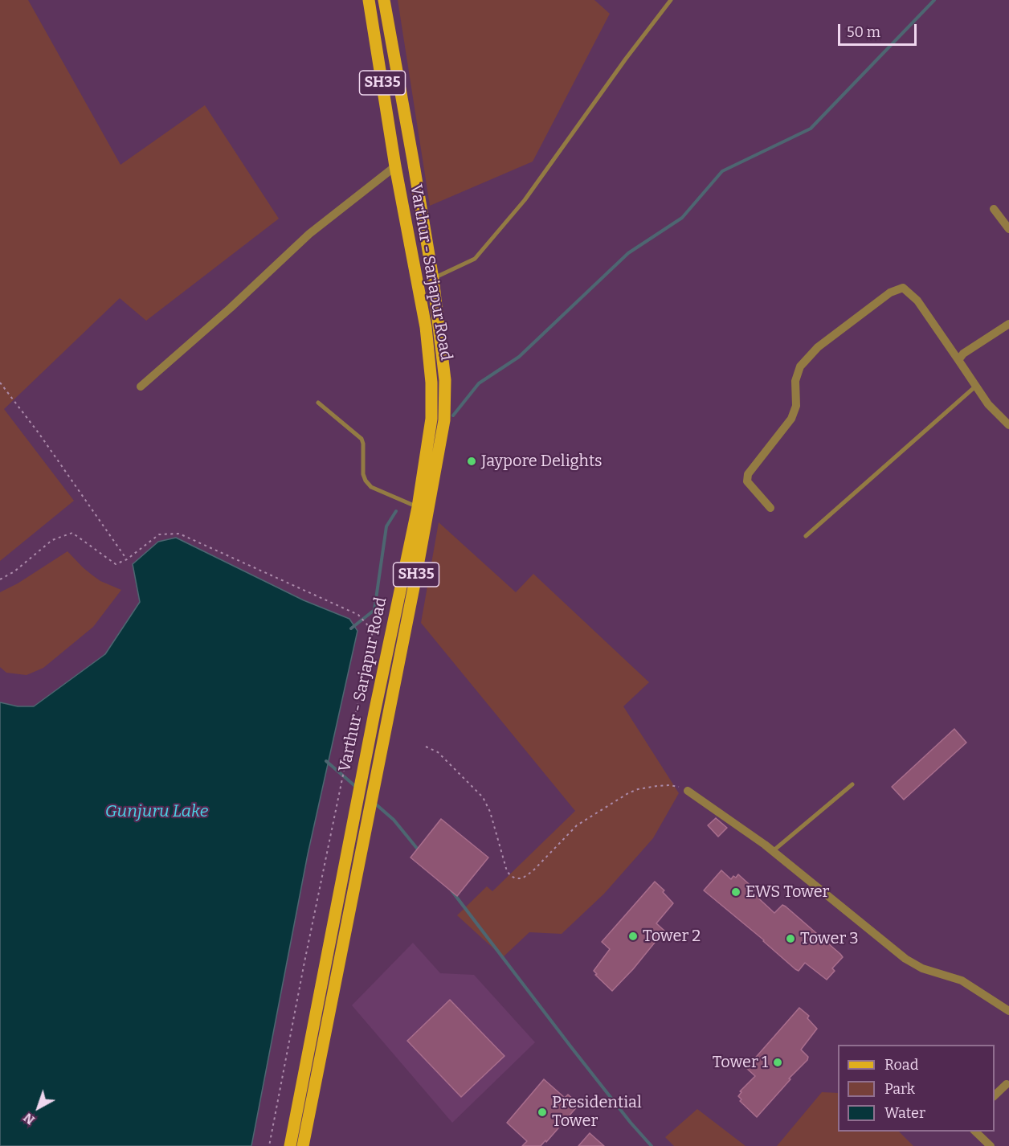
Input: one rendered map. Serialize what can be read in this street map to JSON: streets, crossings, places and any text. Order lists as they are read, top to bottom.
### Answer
{
  "streets": {
    "main road": ["SH35", "Varthur - Sarjapur Road"]
  },
  "water": ["Gunjuru Lake"],
  "places": [
    "Jaypore Delights",
    "EWS Tower",
    "Tower 2",
    "Tower 3",
    "Tower 1",
    "Presidential Tower"
  ],
  "legend": ["Road", "Park", "Water"],
  "scale_bar": "50 m",
  "north": "bottom left"
}
